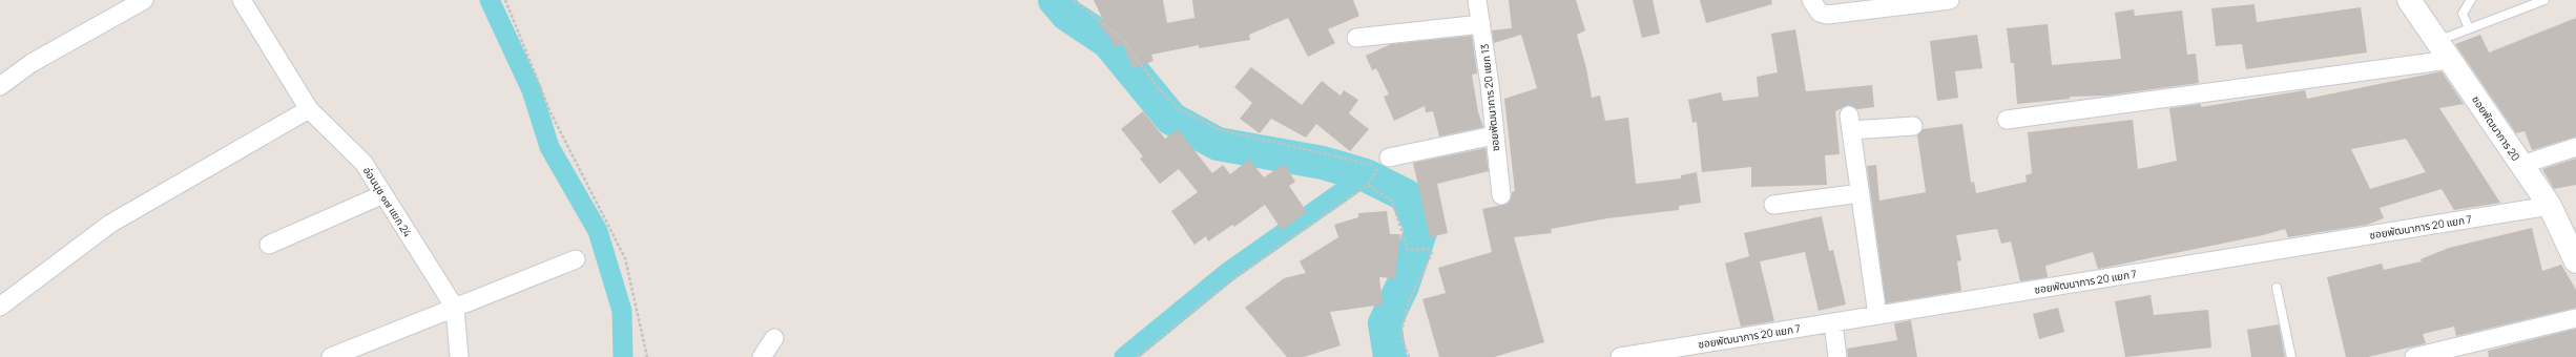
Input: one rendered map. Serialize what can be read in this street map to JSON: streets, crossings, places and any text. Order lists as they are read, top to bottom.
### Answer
{
  "streets": {
    "street": [
      "ซอยพัฒนาการ 20 แยก 13",
      "ซอยพัฒนาการ 20",
      "อ่อนนุช ๑๗ แยก 24",
      "ซอยพัฒนาการ 20 แยก 7"
    ]
  },
  "crossings": [
    ["ซอยพัฒนาการ 20", "ซอยพัฒนาการ 20 แยก 7"]
  ]
}
